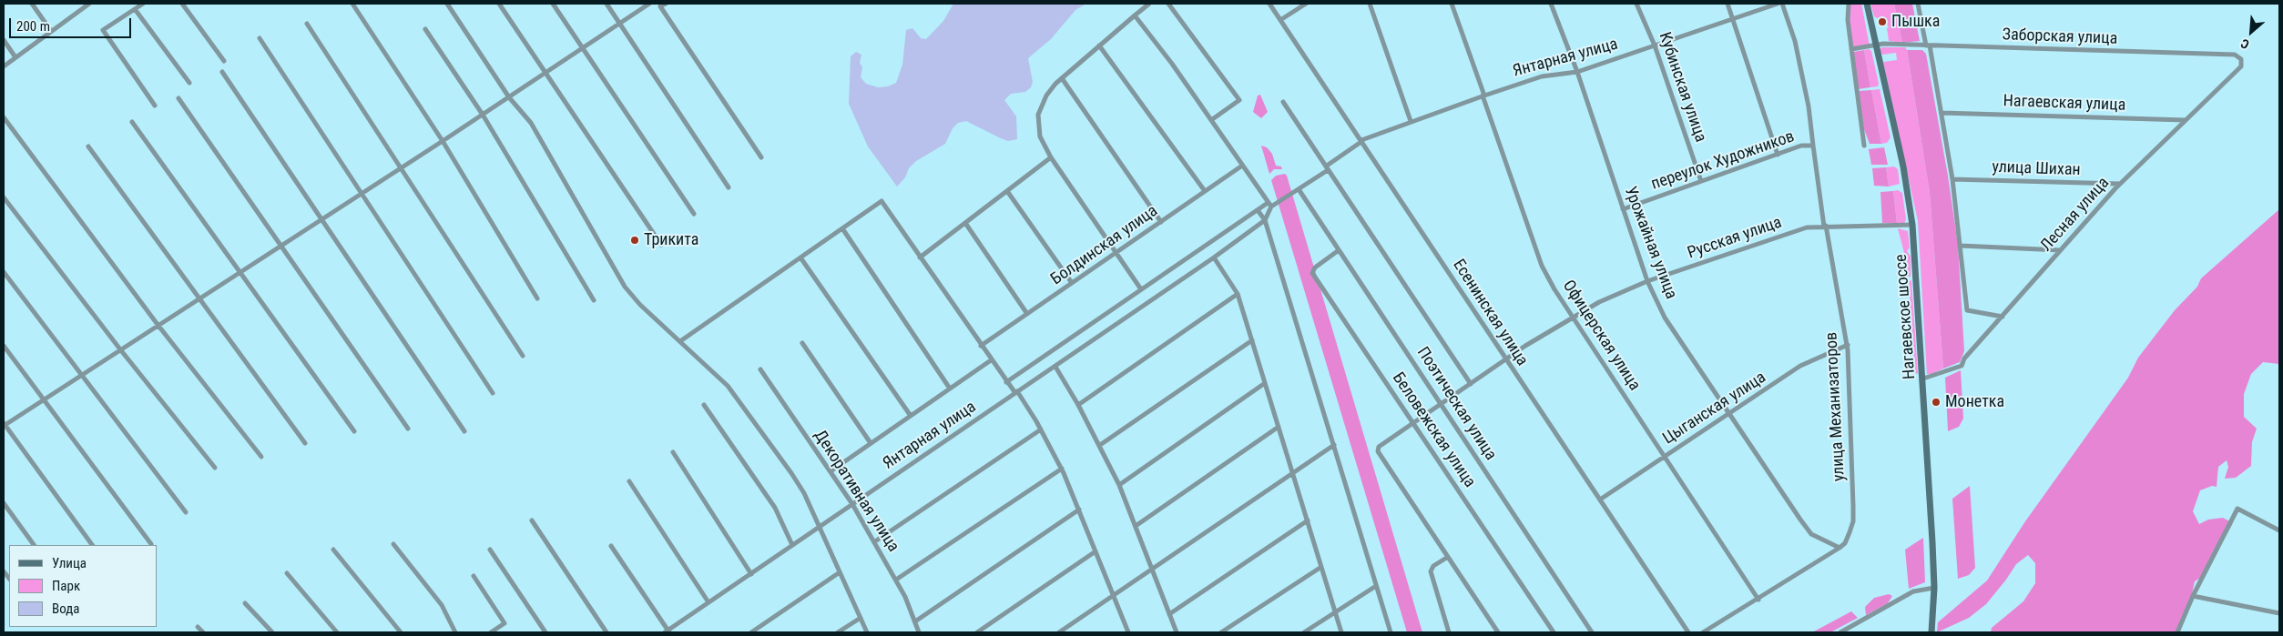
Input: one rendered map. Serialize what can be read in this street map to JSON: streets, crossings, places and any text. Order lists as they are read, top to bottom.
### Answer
{
  "streets": {
    "street": [
      "Заборская улица",
      "Янтарная улица",
      "Кубинская улица",
      "Нагаевская улица",
      "переулок Художников",
      "улица Шихан",
      "Лесная улица",
      "Русская улица",
      "Урожайная улица",
      "Болдинская улица",
      "Есенинская улица",
      "Нагаевское шоссе",
      "Офицерская улица",
      "Поэтическая улица",
      "улица Механизаторов",
      "Цыганская улица",
      "Беловежская улица",
      "Декоративная улица"
    ]
  },
  "crossings": [
    ["Заборская улица", "Лесная улица"],
    ["Заборская улица", "Нагаевское шоссе"],
    ["Янтарная улица", "Кубинская улица"],
    ["Янтарная улица", "Урожайная улица"],
    ["Янтарная улица", "Есенинская улица"],
    ["Янтарная улица", "Офицерская улица"],
    ["Янтарная улица", "Поэтическая улица"],
    ["Янтарная улица", "Декоративная улица"],
    ["Кубинская улица", "переулок Художников"],
    ["Нагаевская улица", "Лесная улица"],
    ["переулок Художников", "Урожайная улица"],
    ["переулок Художников", "улица Механизаторов"],
    ["улица Шихан", "Лесная улица"],
    ["Лесная улица", "Нагаевское шоссе"],
    ["Русская улица", "Урожайная улица"],
    ["Русская улица", "Есенинская улица"],
    ["Русская улица", "Нагаевское шоссе"],
    ["Русская улица", "Офицерская улица"],
    ["Русская улица", "Поэтическая улица"],
    ["Русская улица", "улица Механизаторов"],
    ["Русская улица", "Беловежская улица"],
    ["Урожайная улица", "улица Механизаторов"],
    ["Урожайная улица", "Цыганская улица"],
    ["Есенинская улица", "Цыганская улица"],
    ["Офицерская улица", "Цыганская улица"],
    ["Поэтическая улица", "Беловежская улица"],
    ["улица Механизаторов", "Цыганская улица"]
  ],
  "places": ["Пышка", "Трикита", "Монетка"],
  "legend": ["Улица", "Парк", "Вода"],
  "scale_bar": "200 m",
  "north": "bottom left"
}
